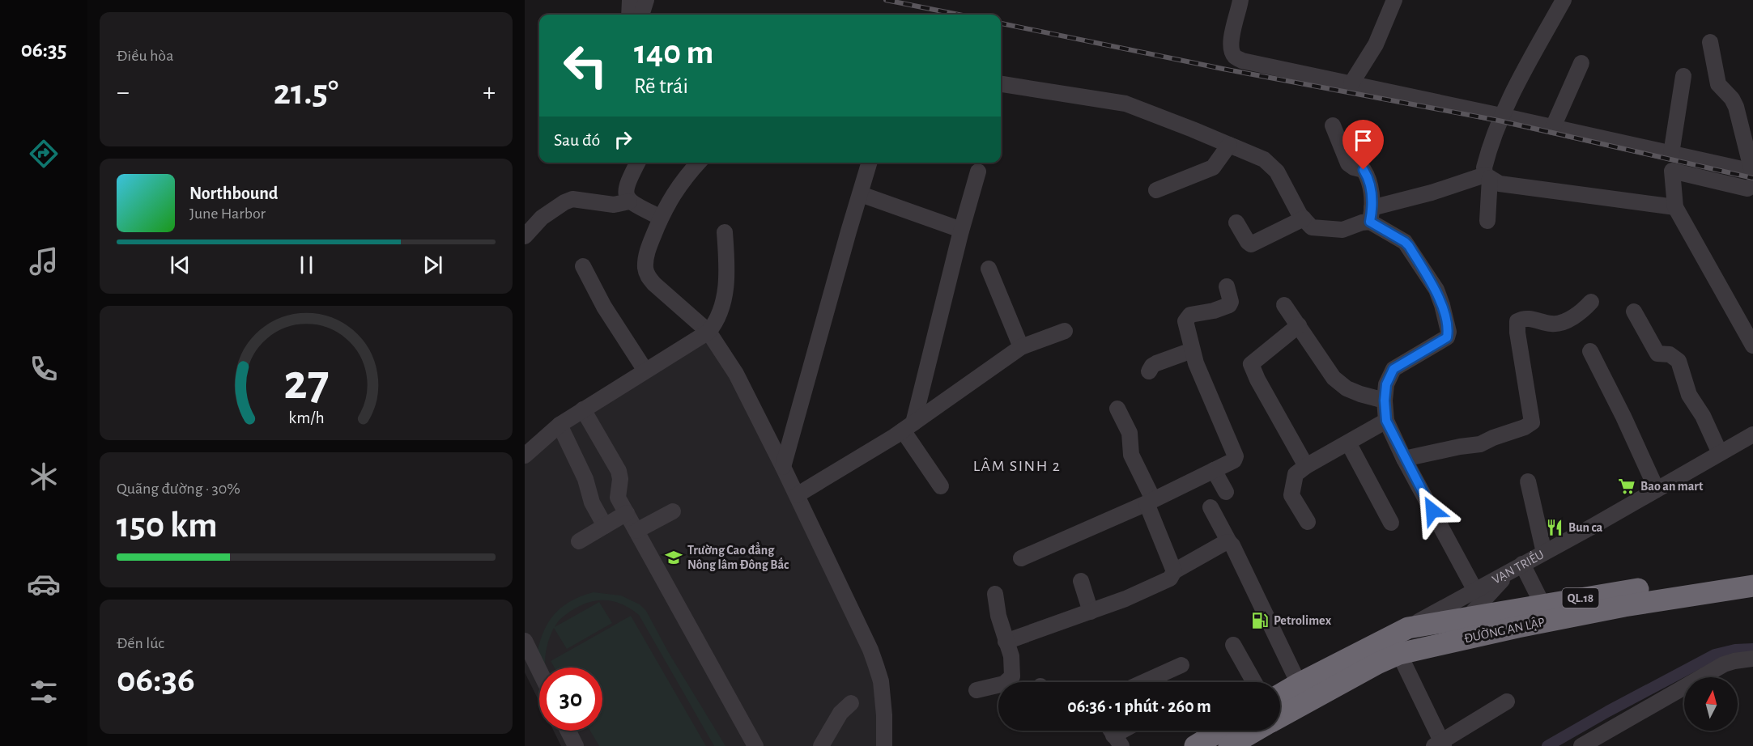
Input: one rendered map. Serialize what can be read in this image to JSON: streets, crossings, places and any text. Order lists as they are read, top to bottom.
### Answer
{
  "streets": {
    "highway": ["QL.18", "ĐƯỜNG AN LẬP"],
    "street": ["VẠN TRIỀU"]
  },
  "crossings": [
    ["VẠN TRIỀU", "ĐƯỜNG AN LẬP"]
  ],
  "districts": ["LÂM SINH 2"],
  "places": {
    "supermarket": ["Bao an mart"],
    "restaurant": ["Bun ca"],
    "school or university": ["Trường Cao đẳng Nông lâm Đông Bắc"],
    "fuel station": ["Petrolimex"]
  },
  "north": "top",
  "page": {
    "tabs": "06:35",
    "tile": [
      "Điều hòa",
      ["Quãng đường · 30%", "150 km"],
      ["Đến lúc", "06:36"]
    ],
    "turn": ["140 m", "Rẽ trái"],
    "heat": ["−", "21.5°", "+"],
    "then": "Sau đó",
    "song": ["Northbound", "June Harbor"],
    "limit": "30",
    "trip": "06:36 · 1 phút · 260 m",
    "gauge": ["27", "km/h"]
  }
}
